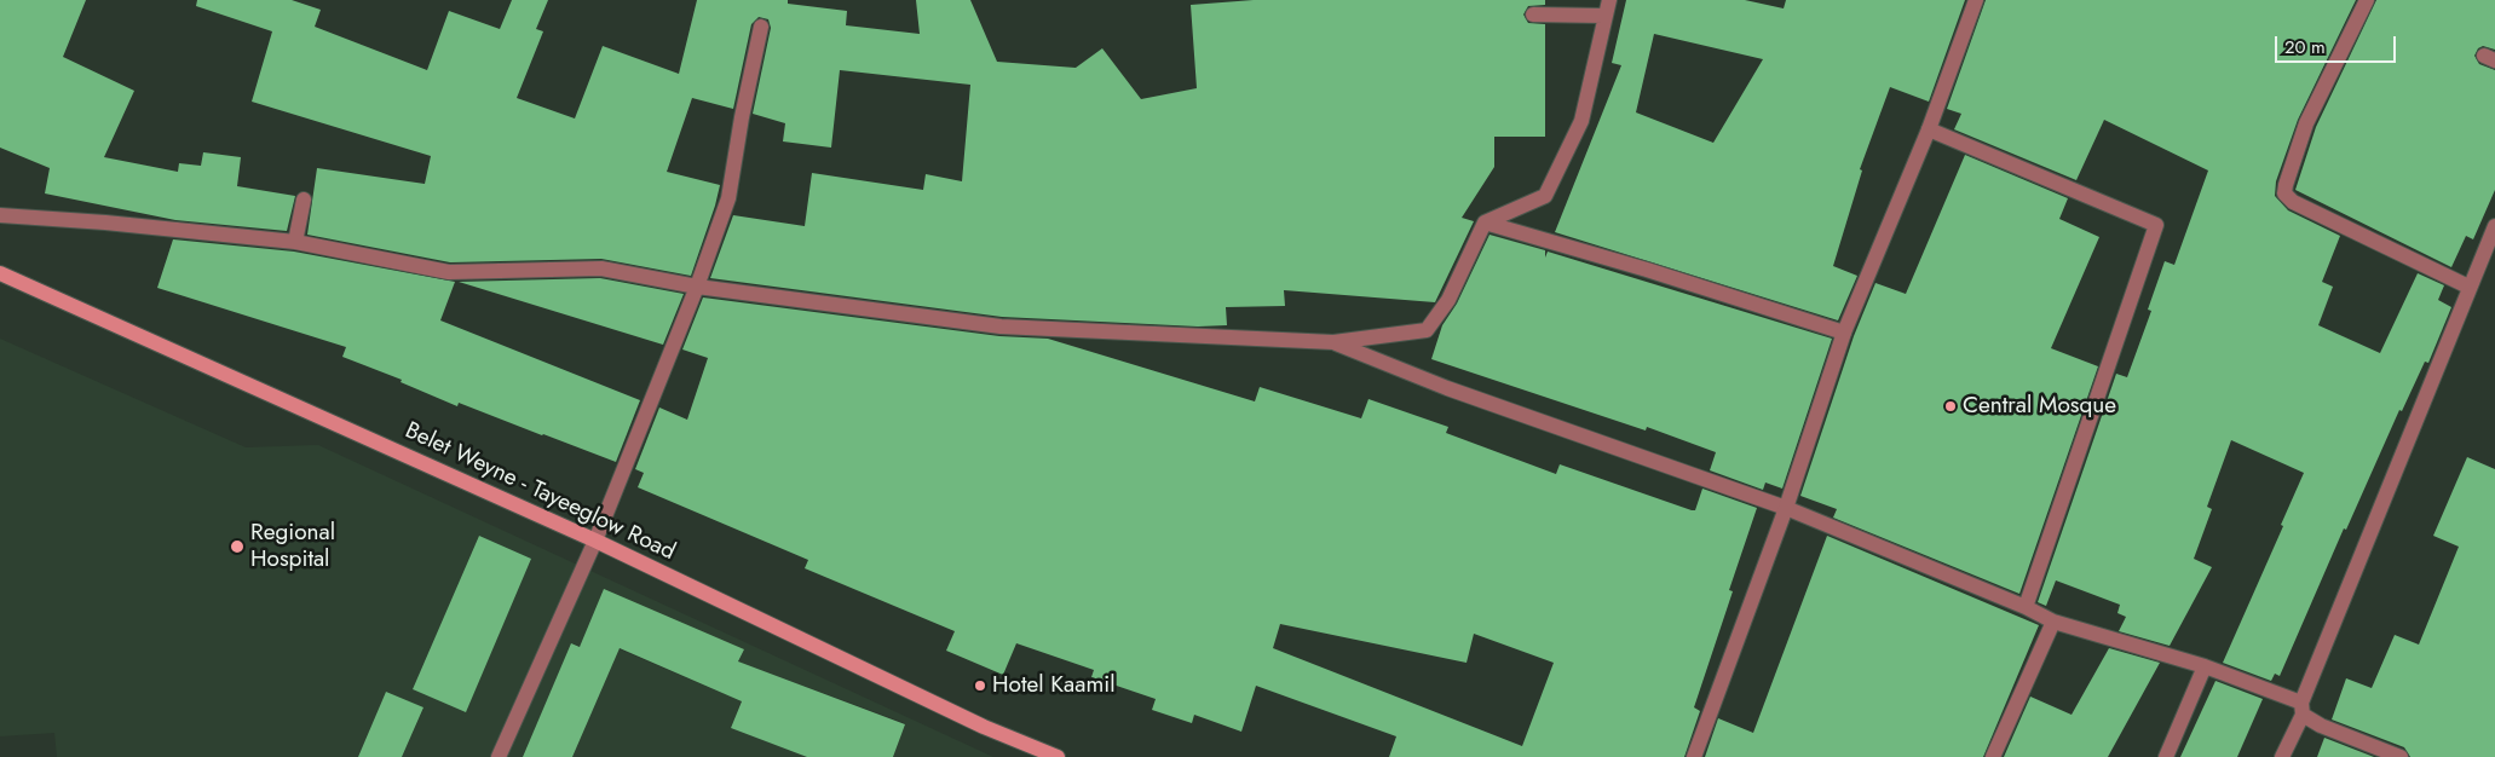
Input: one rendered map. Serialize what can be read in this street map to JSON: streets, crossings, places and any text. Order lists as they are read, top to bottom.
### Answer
{
  "streets": {
    "main road": ["Belet Weyne - Tayeeglow Road"]
  },
  "places": ["Central Mosque", "Regional Hospital", "Hotel Kaamil"],
  "scale_bar": "20 m"
}
